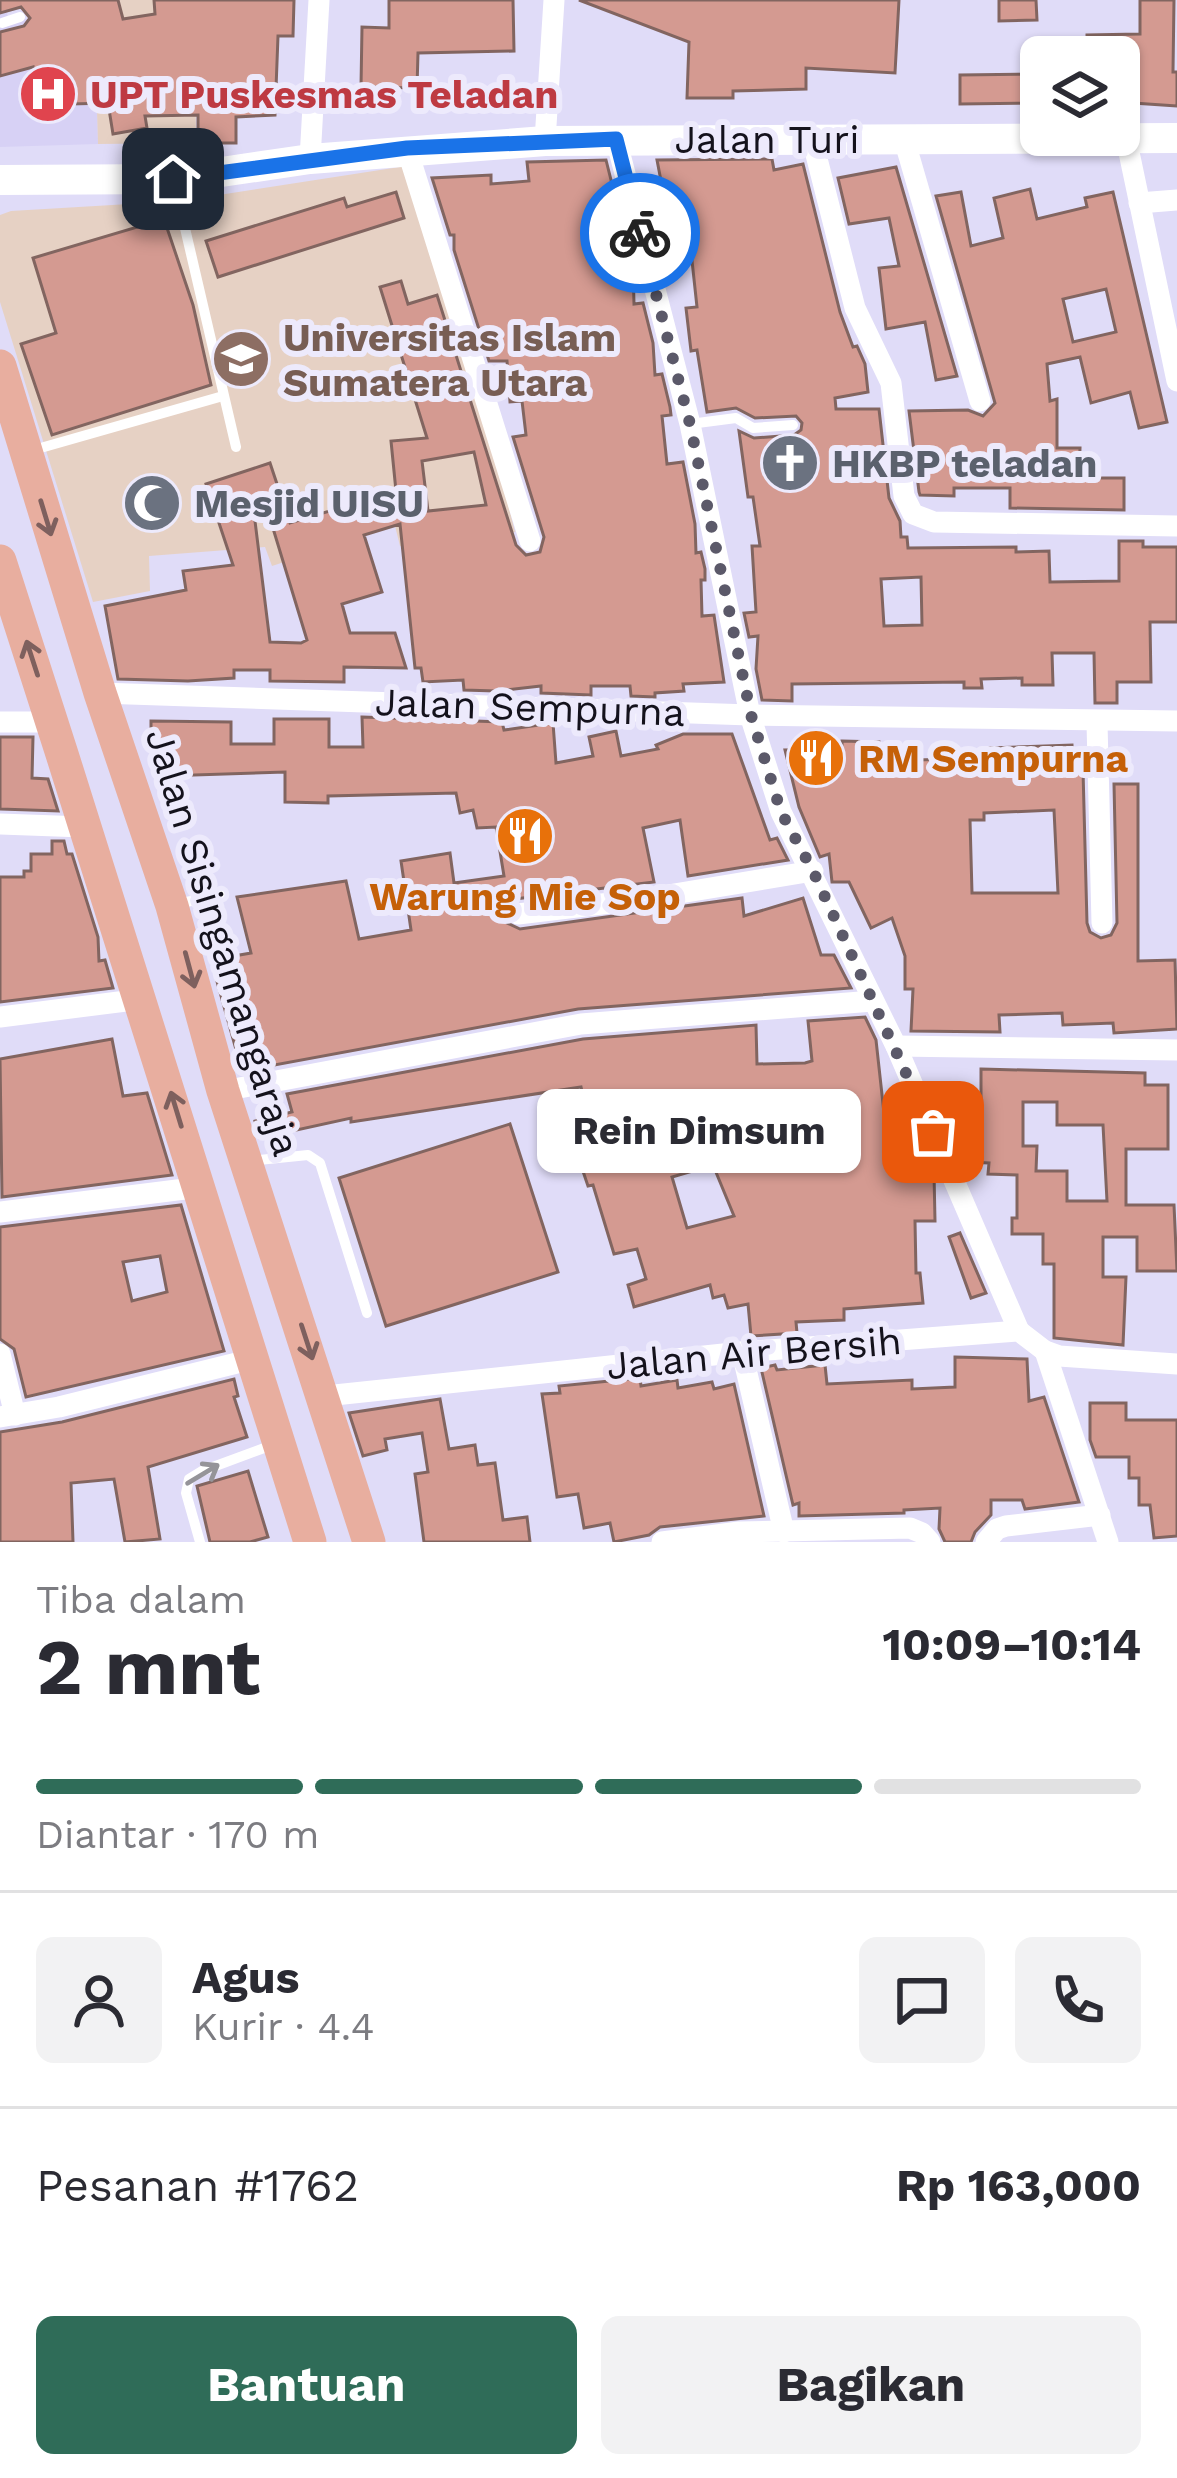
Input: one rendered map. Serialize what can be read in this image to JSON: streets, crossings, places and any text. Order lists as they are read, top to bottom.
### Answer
{
  "streets": {
    "main road": ["Jalan Turi", "Jalan Sisingamangaraja"],
    "street": ["Jalan Sempurna", "Jalan Air Bersih"]
  },
  "crossings": [
    ["Jalan Sempurna", "Jalan Sisingamangaraja"],
    ["Jalan Sisingamangaraja", "Jalan Air Bersih"]
  ],
  "places": {
    "hospital": ["UPT Puskesmas Teladan"],
    "school or university": ["Universitas Islam Sumatera Utara"],
    "church": ["HKBP teladan"],
    "mosque": ["Mesjid UISU"],
    "restaurant": ["RM Sempurna", "Warung Mie Sop"],
    "other": ["Rein Dimsum"]
  },
  "page": {
    "bubble": "Rein Dimsum",
    "heading": ["2 mnt", "Tiba dalam", "10:09–10:14"],
    "panel": [
      "Agus",
      "Kurir · 4.4",
      "Pesanan #1762",
      "Rp 163,000"
    ],
    "bar": "Diantar · 170 m",
    "buttons": ["Bantuan", "Bagikan"]
  }
}
